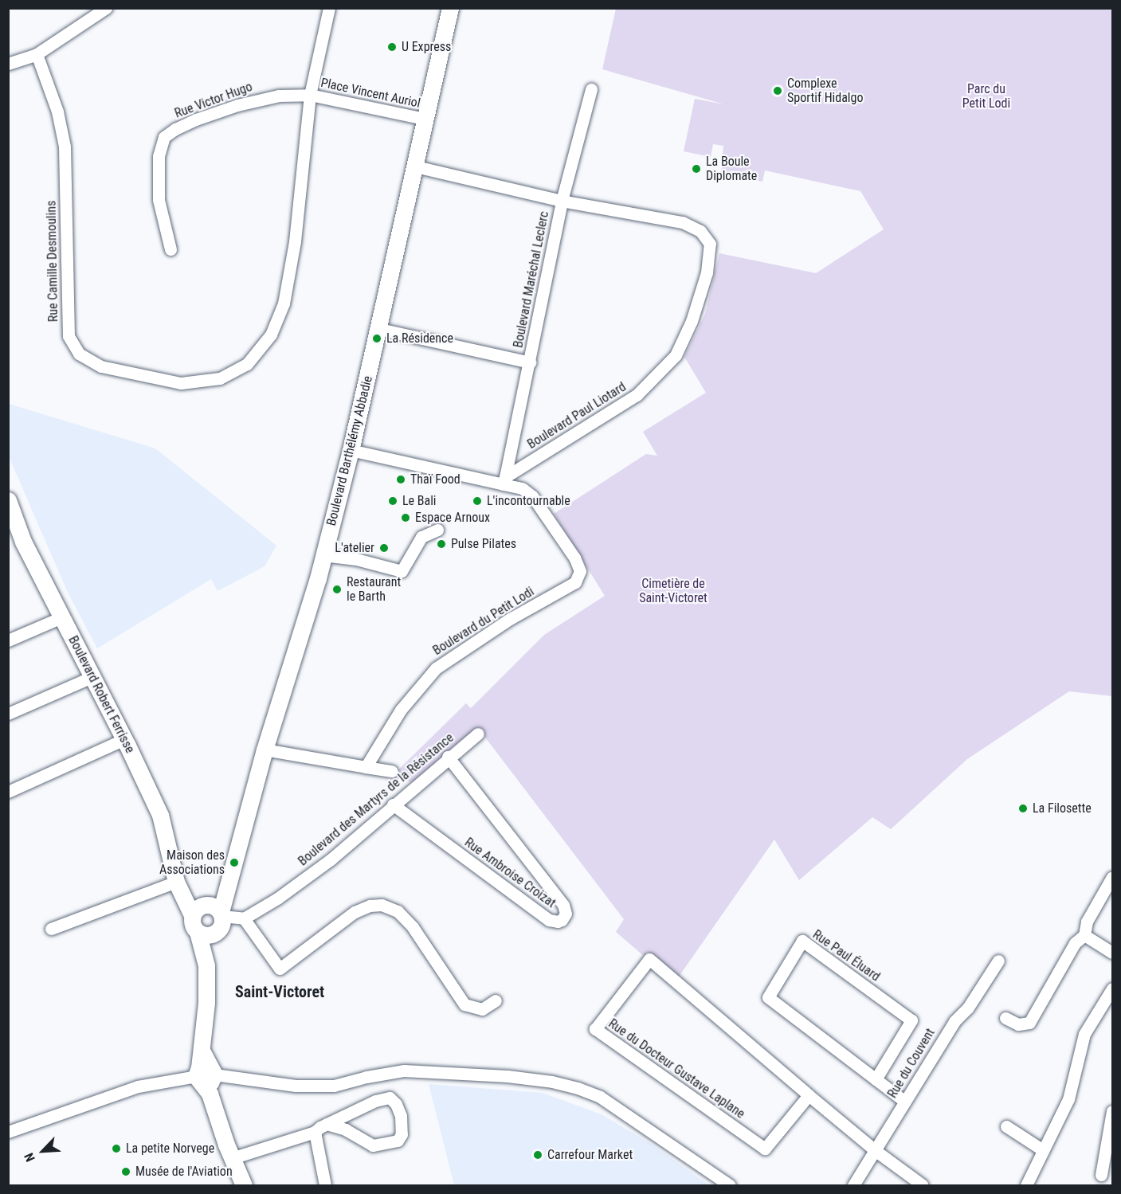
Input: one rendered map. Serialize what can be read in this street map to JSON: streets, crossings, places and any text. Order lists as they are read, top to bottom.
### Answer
{
  "streets": {
    "street": [
      "Place Vincent Auriol",
      "Rue Victor Hugo",
      "Rue Camille Desmoulins",
      "Boulevard Maréchal Leclerc",
      "Boulevard Paul Liotard",
      "Boulevard Barthélémy Abbadie",
      "Boulevard du Petit Lodi",
      "Boulevard Robert Ferrisse",
      "Boulevard des Martyrs de la Résistance",
      "Rue Ambroise Croizat",
      "Rue Paul Éluard",
      "Rue du Couvent",
      "Rue du Docteur Gustave Laplane"
    ]
  },
  "crossings": [
    ["Place Vincent Auriol", "Rue Victor Hugo"],
    ["Place Vincent Auriol", "Rue Camille Desmoulins"],
    ["Place Vincent Auriol", "Boulevard Barthélémy Abbadie"],
    ["Rue Victor Hugo", "Rue Camille Desmoulins"],
    ["Boulevard Maréchal Leclerc", "Boulevard Paul Liotard"],
    ["Boulevard Maréchal Leclerc", "Boulevard du Petit Lodi"],
    ["Boulevard Paul Liotard", "Boulevard Barthélémy Abbadie"],
    ["Boulevard Paul Liotard", "Boulevard du Petit Lodi"],
    ["Boulevard des Martyrs de la Résistance", "Rue Ambroise Croizat"],
    ["Rue Paul Éluard", "Rue du Couvent"],
    ["Rue du Couvent", "Rue du Docteur Gustave Laplane"]
  ],
  "districts": ["Saint-Victoret"],
  "parks": ["Parc du Petit Lodi", "Cimetière de Saint-Victoret"],
  "places": [
    "U Express",
    "Complexe Sportif Hidalgo",
    "La Boule Diplomate",
    "La Résidence",
    "Thaï Food",
    "Le Bali",
    "L'incontournable",
    "Espace Arnoux",
    "Pulse Pilates",
    "L'atelier",
    "Restaurant le Barth",
    "La Filosette",
    "Maison des Associations",
    "La petite Norvege",
    "Carrefour Market",
    "Musée de l'Aviation"
  ],
  "north": "bottom left"
}
